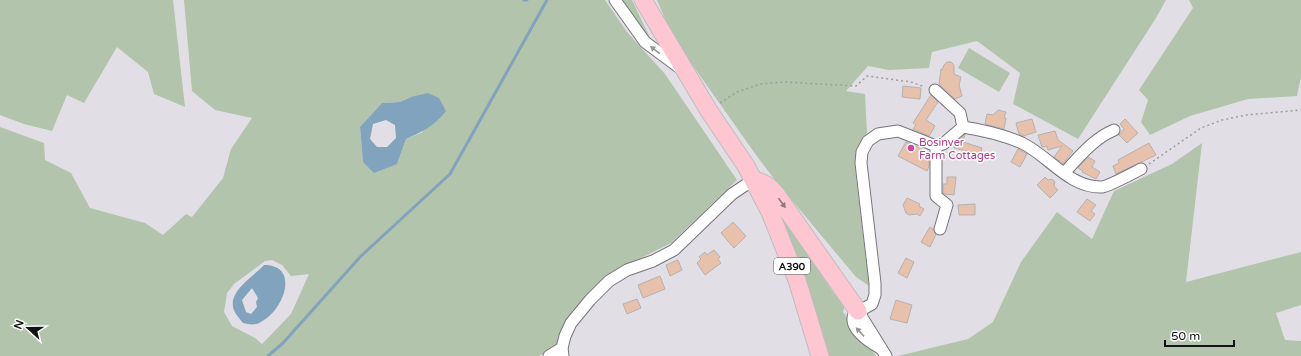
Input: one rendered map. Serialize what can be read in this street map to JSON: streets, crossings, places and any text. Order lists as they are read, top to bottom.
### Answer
{
  "streets": {
    "highway": ["A390"]
  },
  "places": ["Bosinver Farm Cottages"],
  "scale_bar": "50 m",
  "north": "left"
}
